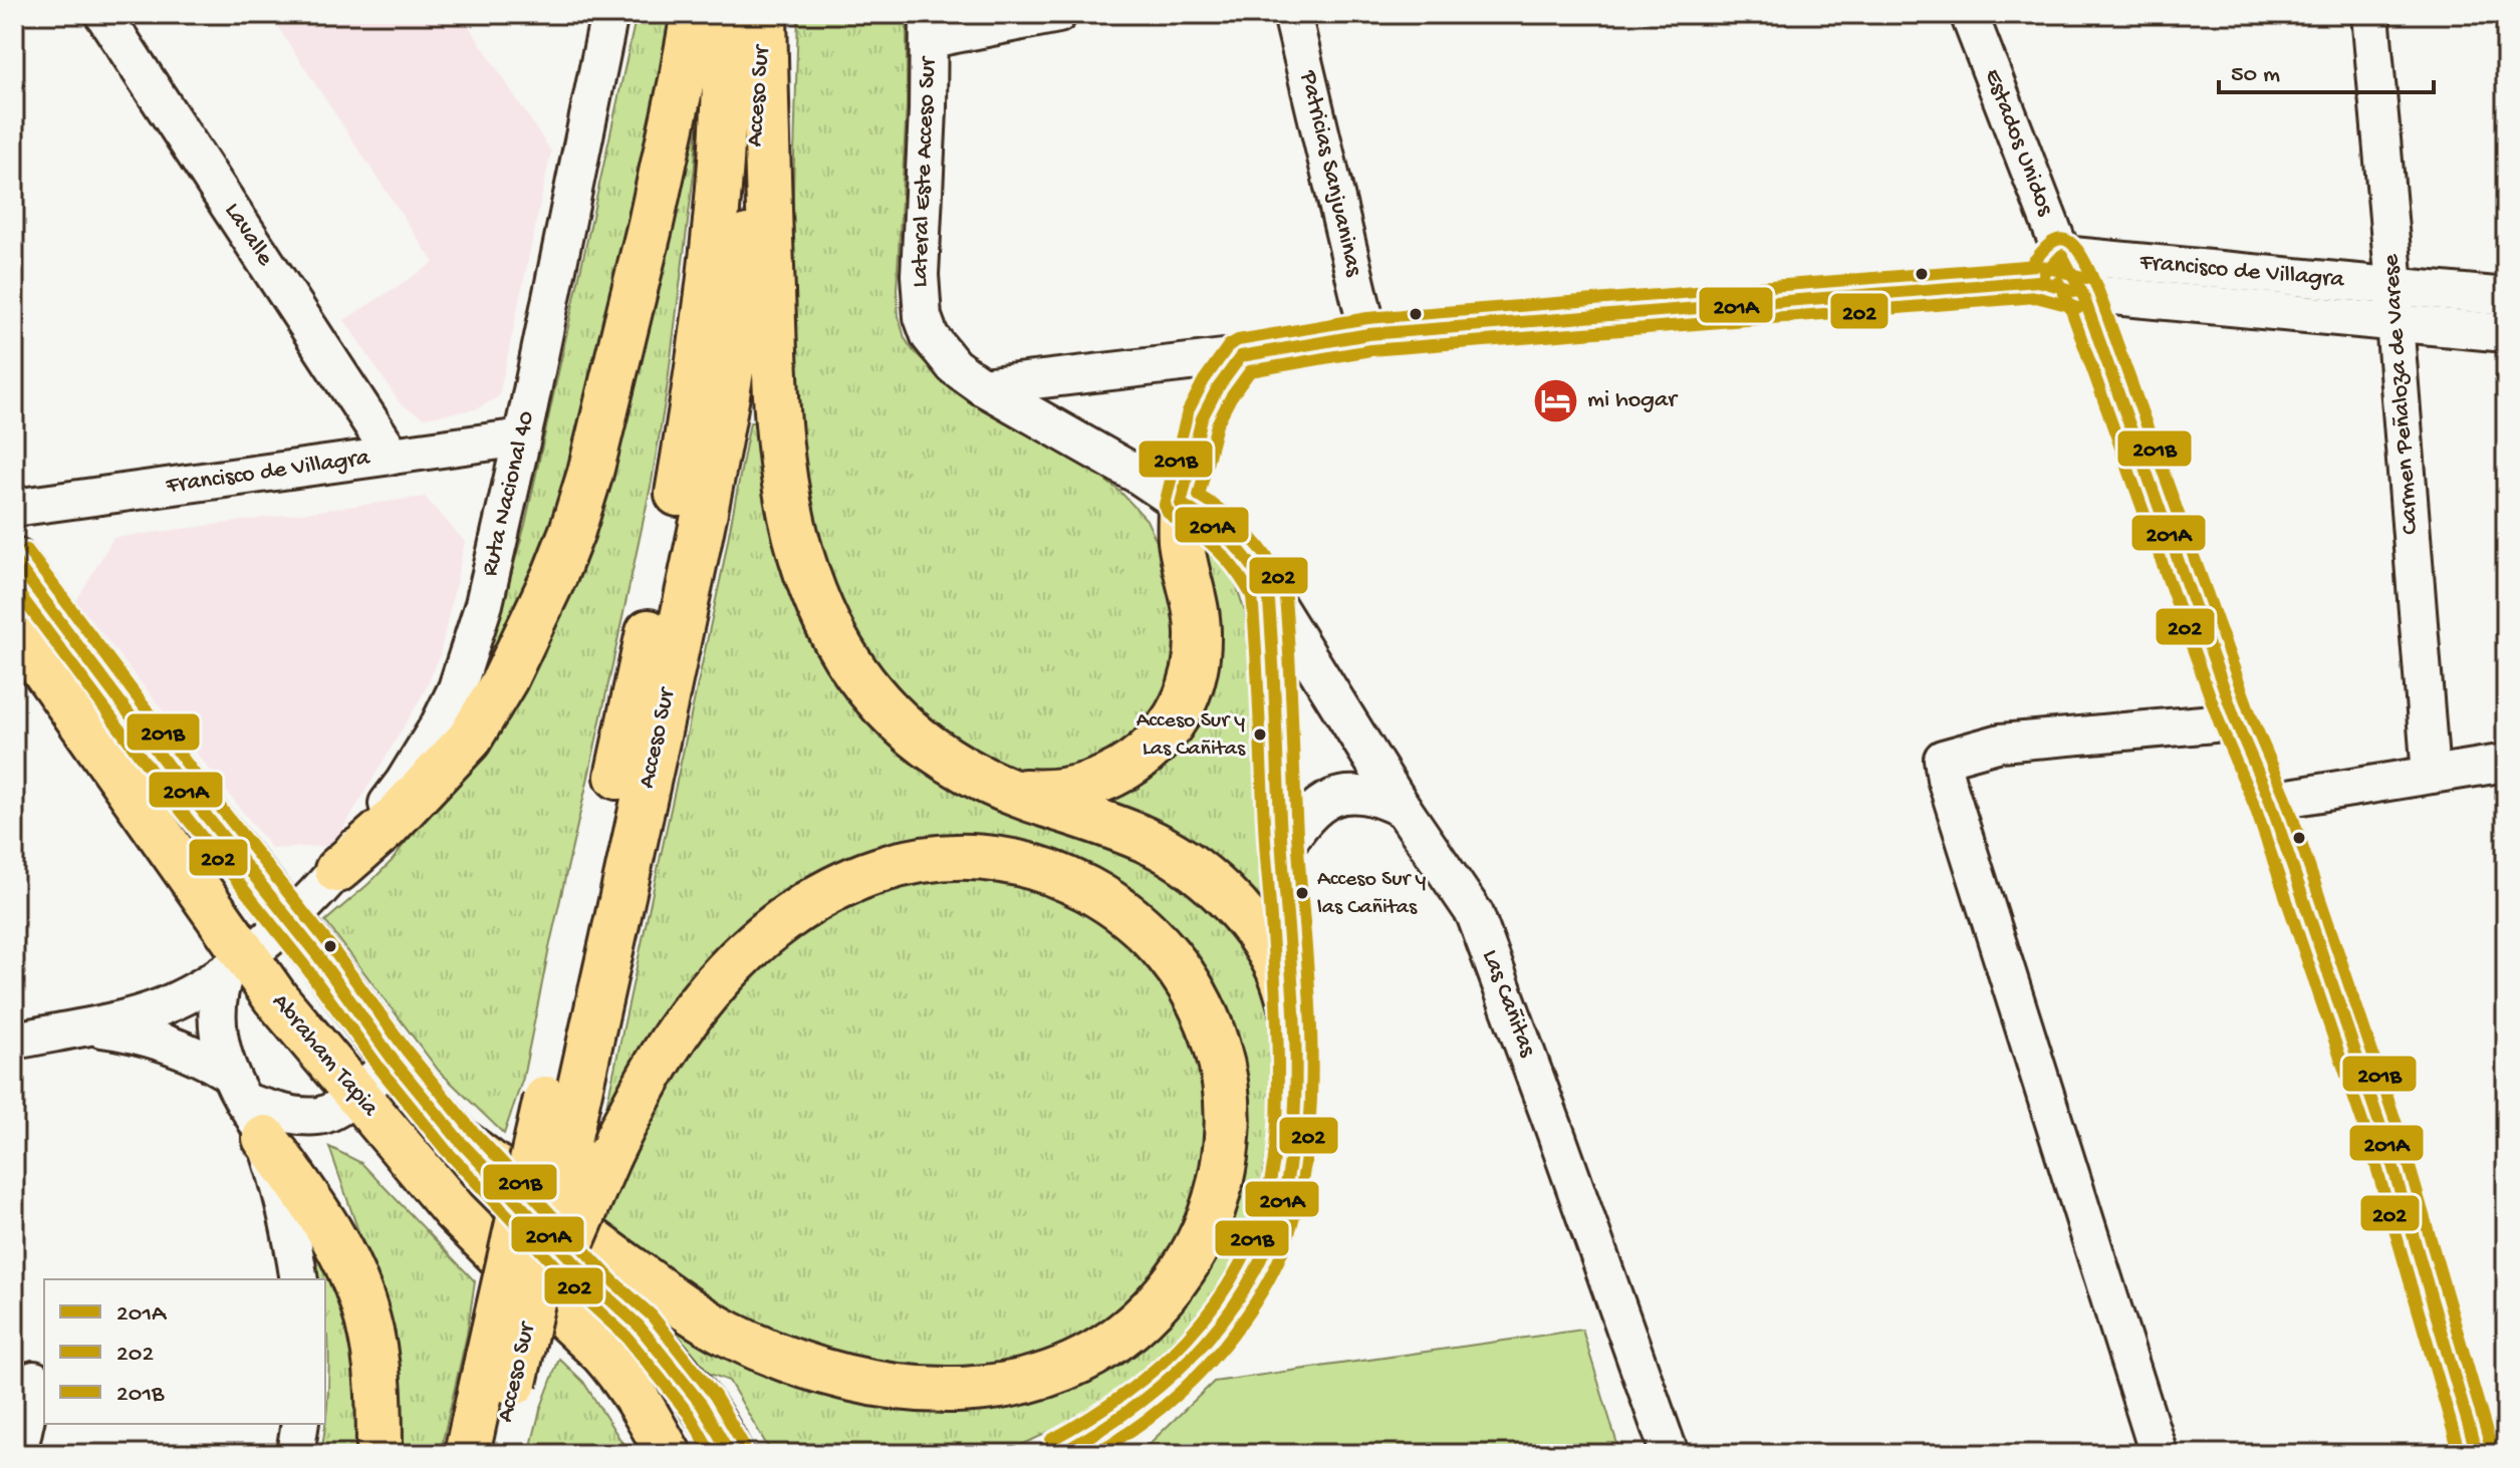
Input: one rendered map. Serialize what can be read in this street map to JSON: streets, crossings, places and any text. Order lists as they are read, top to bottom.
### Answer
{
  "streets": {
    "main road": ["Acceso Sur", "Abraham Tapia"],
    "street": [
      "Estados Unidos",
      "Lateral Este Acceso Sur",
      "Patricias Sanjuaninas",
      "Lavalle",
      "Francisco de Villagra",
      "Carmen Peñaloza de Varese",
      "Ruta Nacional 40",
      "Las Cañitas"
    ]
  },
  "crossings": [
    ["Estados Unidos", "Francisco de Villagra"],
    ["Lateral Este Acceso Sur", "Francisco de Villagra"],
    ["Lateral Este Acceso Sur", "Las Cañitas"],
    ["Patricias Sanjuaninas", "Francisco de Villagra"],
    ["Lavalle", "Francisco de Villagra"],
    ["Francisco de Villagra", "Carmen Peñaloza de Varese"],
    ["Francisco de Villagra", "Ruta Nacional 40"],
    ["Ruta Nacional 40", "Abraham Tapia"]
  ],
  "places": {
    "hotel": ["mi hogar"],
    "other": ["Acceso Sur y Las Cañitas", "Acceso Sur y las Cañitas"]
  },
  "lines": ["transit line 201B", "transit line 201A", "transit line 202"],
  "legend": ["201A", "202", "201B"],
  "scale_bar": "50 m"
}
